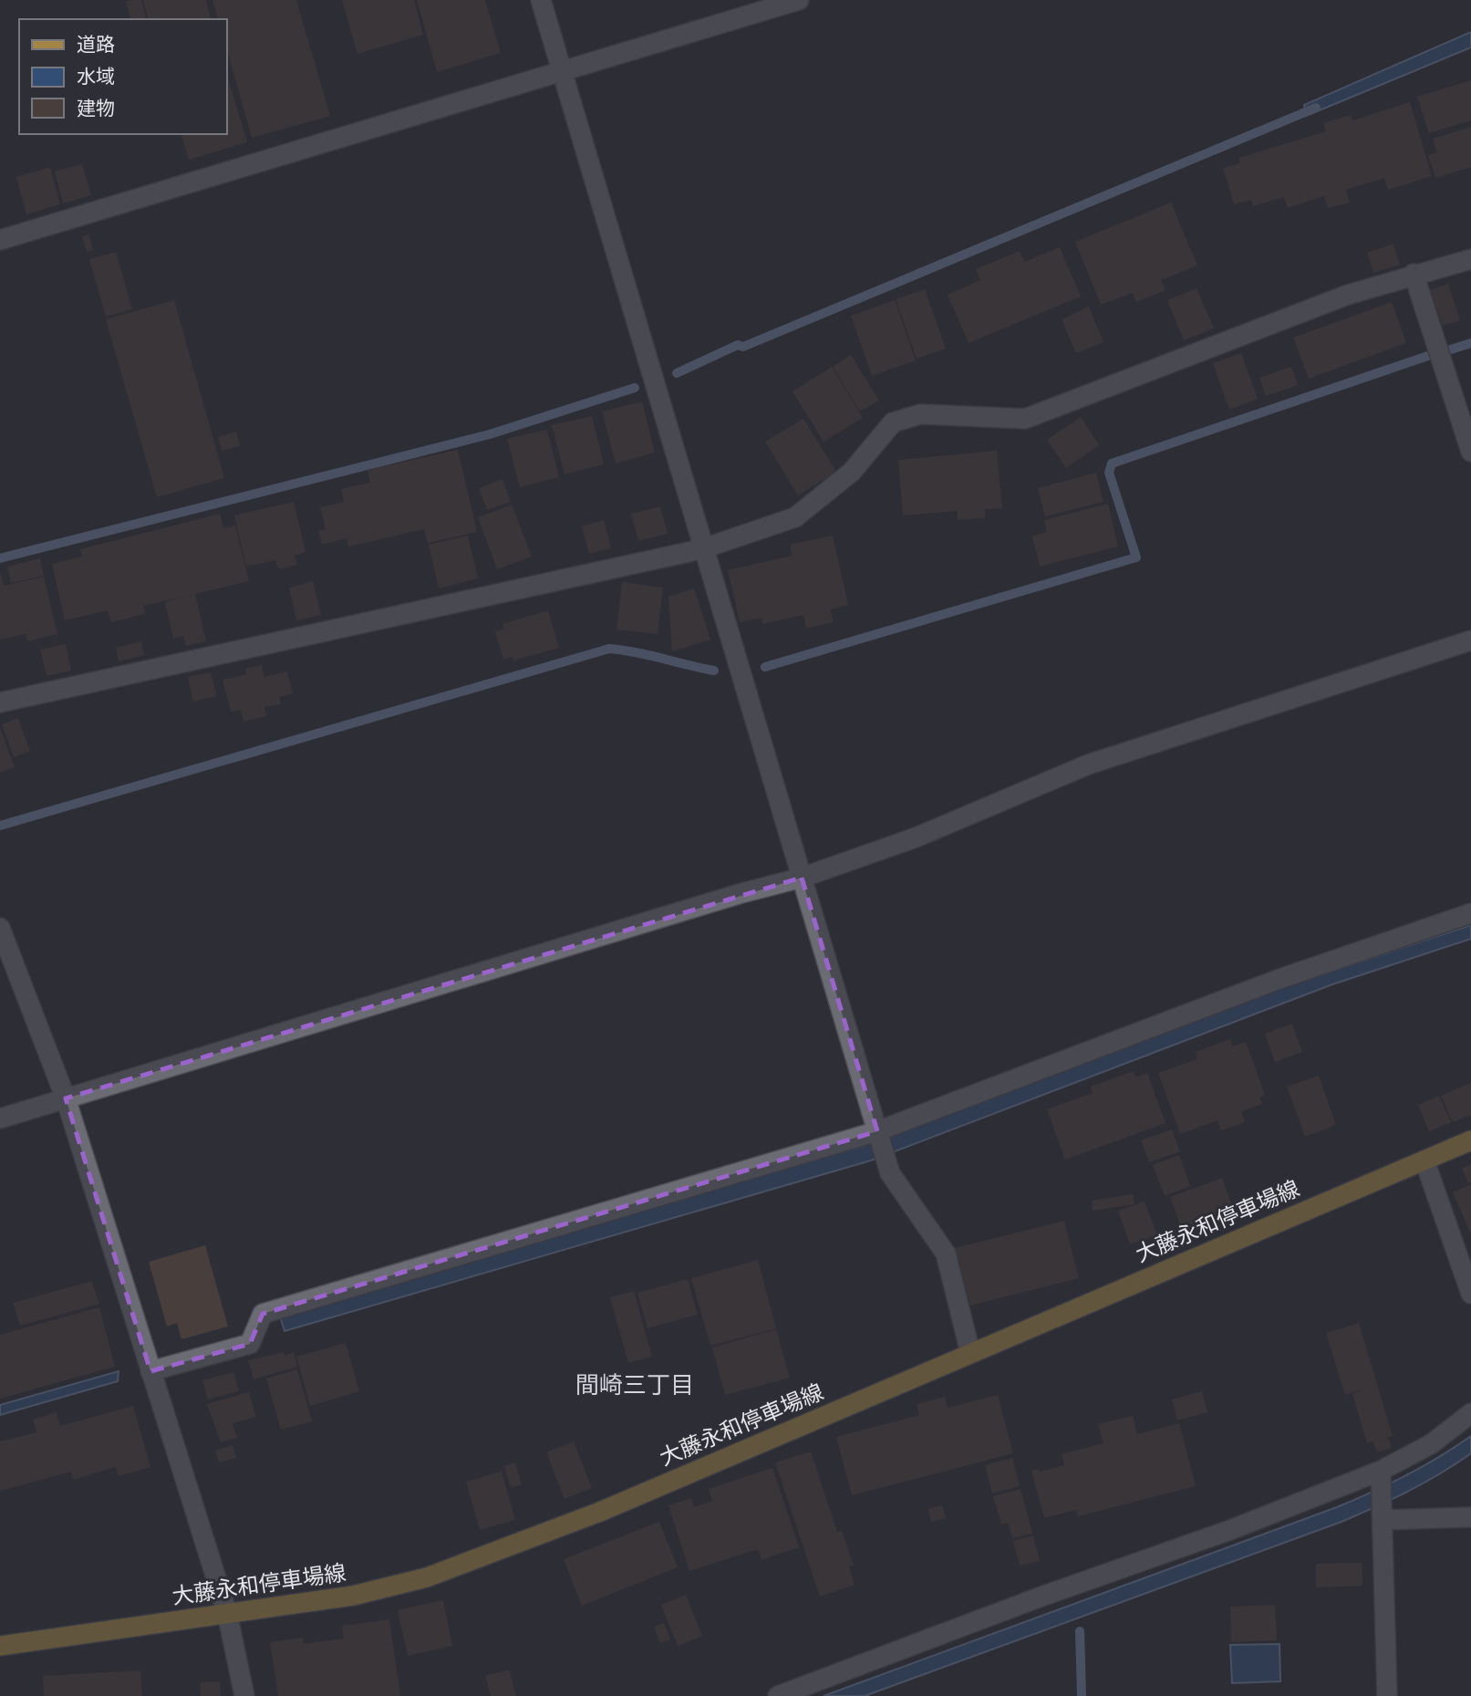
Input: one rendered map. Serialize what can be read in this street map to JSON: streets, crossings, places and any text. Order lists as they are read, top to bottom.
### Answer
{
  "streets": {
    "main road": ["大藤永和停車場線"]
  },
  "districts": ["間崎三丁目"],
  "legend": ["道路", "水域", "建物"]
}
